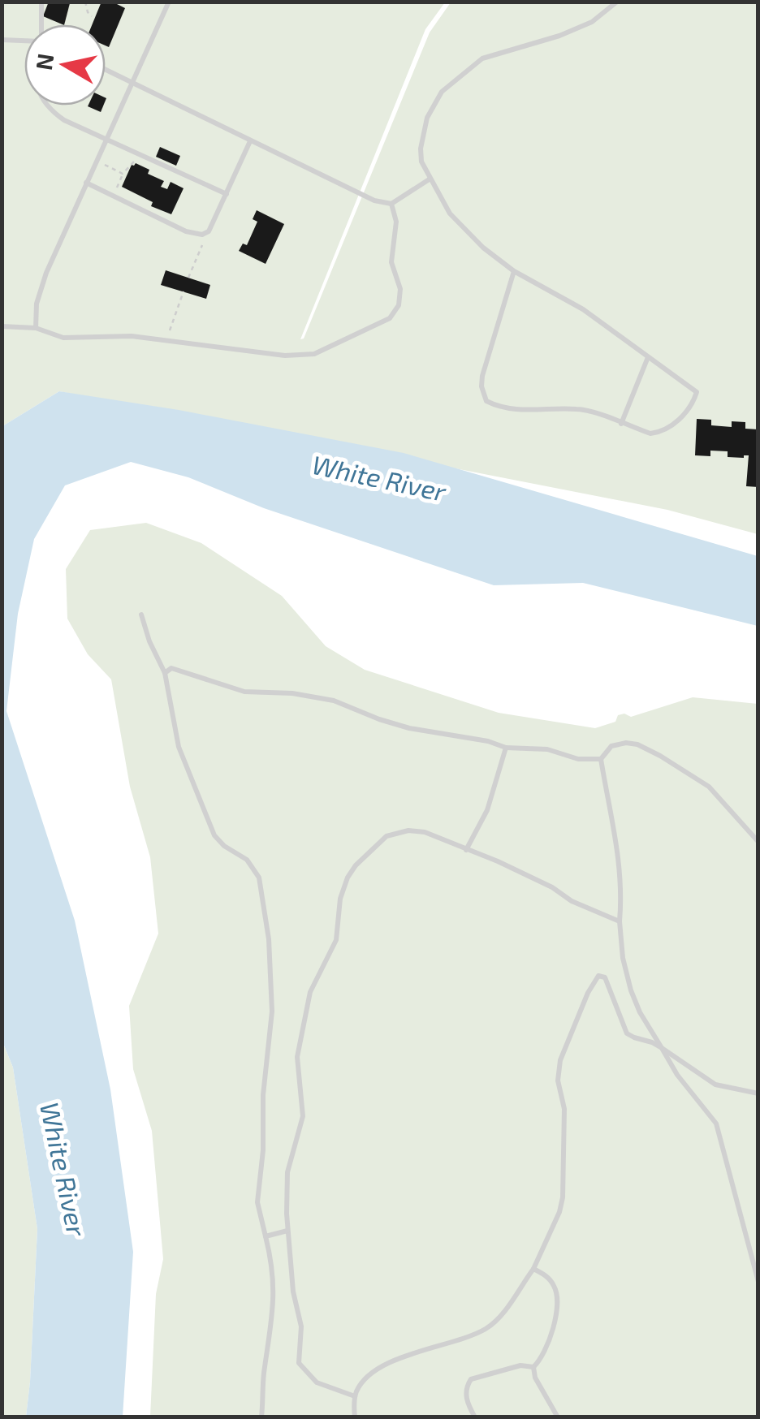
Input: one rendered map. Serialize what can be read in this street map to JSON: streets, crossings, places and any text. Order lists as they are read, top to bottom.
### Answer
{
  "water": ["White River"],
  "north": "left"
}
